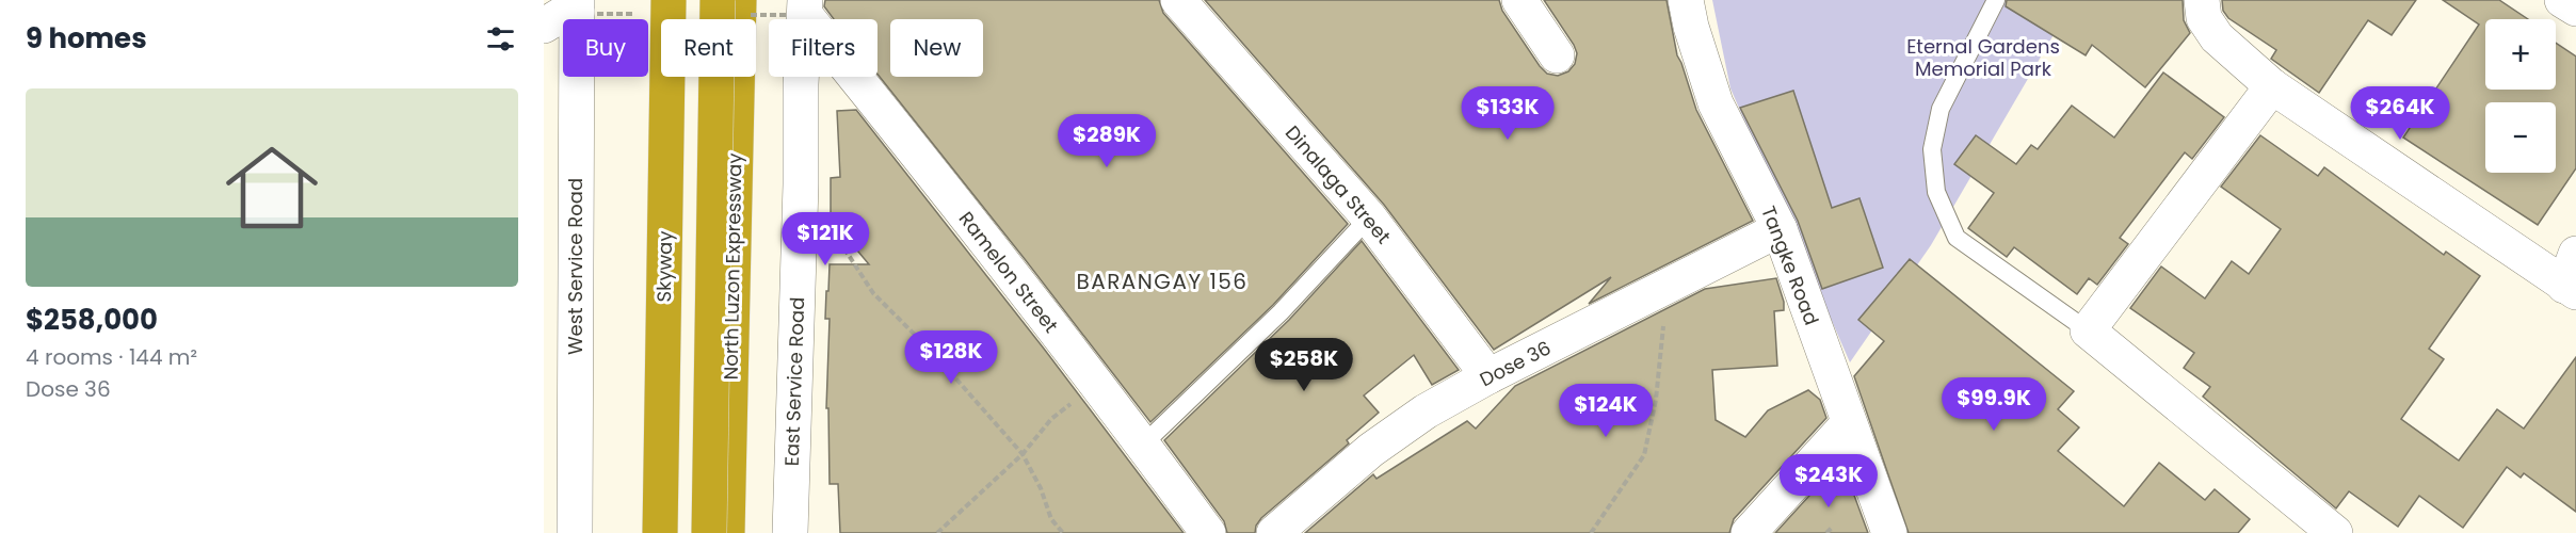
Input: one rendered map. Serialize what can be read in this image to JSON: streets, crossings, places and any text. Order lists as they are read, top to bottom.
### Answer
{
  "streets": {
    "highway": ["Skyway", "North Luzon Expressway"],
    "street": [
      "Dinalaga Street",
      "Tangke Road",
      "West Service Road",
      "Ramelon Street",
      "Dose 36",
      "East Service Road"
    ]
  },
  "crossings": [
    ["Dinalaga Street", "Dose 36"],
    ["Tangke Road", "Dose 36"],
    ["Ramelon Street", "East Service Road"]
  ],
  "districts": ["BARANGAY 156"],
  "parks": ["Eternal Gardens Memorial Park"],
  "page": {
    "heading": "9 homes",
    "map_buttons": ["+", "−"],
    "chip": [
      "Buy",
      "Rent",
      "Filters",
      "New"
    ],
    "list": [
      {
        "name": "$258,000",
        "note": "4 rooms · 144 m² · Dose 36"
      }
    ],
    "price": [
      "$133K",
      "$264K",
      "$289K",
      "$121K",
      "$128K",
      "$258K",
      "$99.9K",
      "$124K",
      "$243K"
    ]
  }
}
